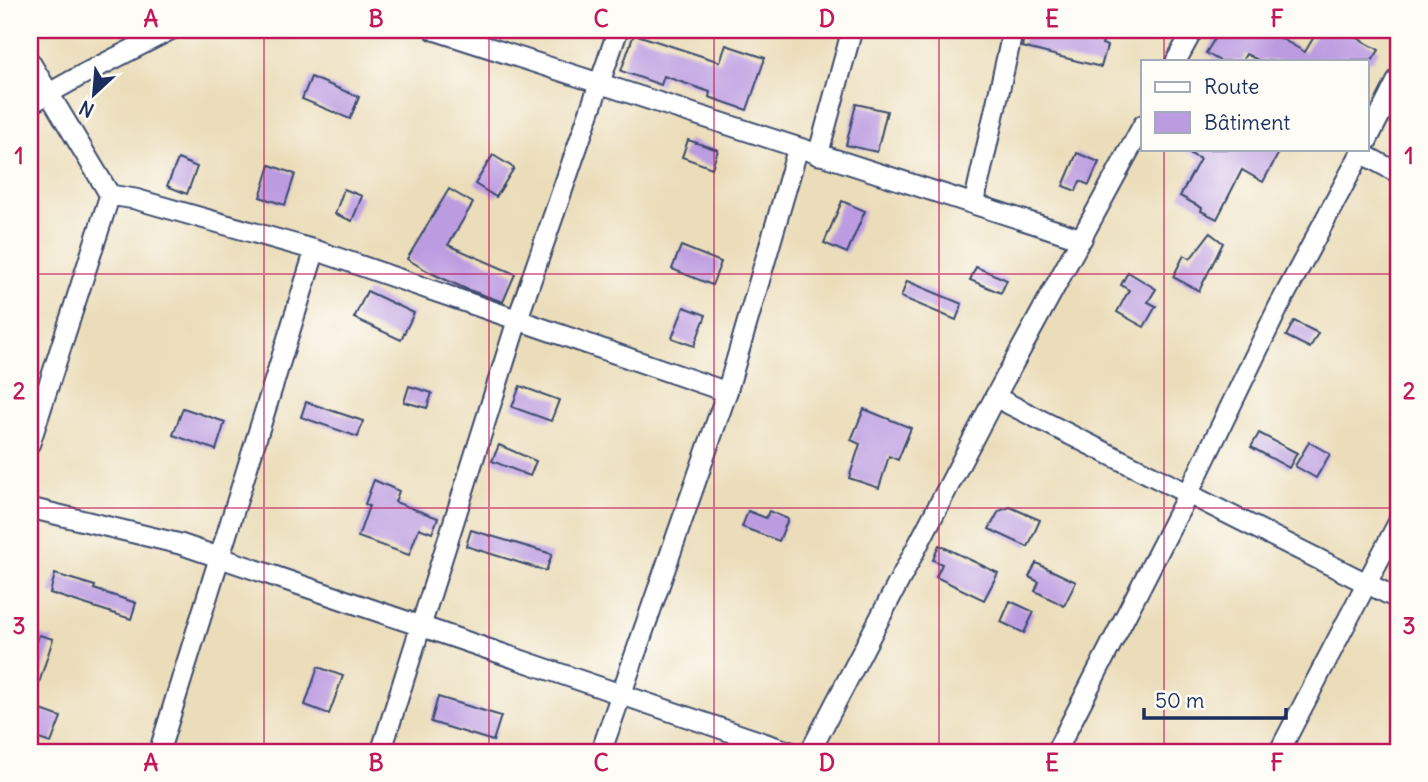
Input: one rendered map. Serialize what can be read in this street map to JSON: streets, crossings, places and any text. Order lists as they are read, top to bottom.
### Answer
{
  "legend": ["Route", "Bâtiment"],
  "scale_bar": "50 m",
  "north": "bottom left",
  "grid": {
    "columns": [
      "A",
      "B",
      "C",
      "D",
      "E",
      "F"
    ],
    "rows": ["1", "2", "3"]
  }
}
